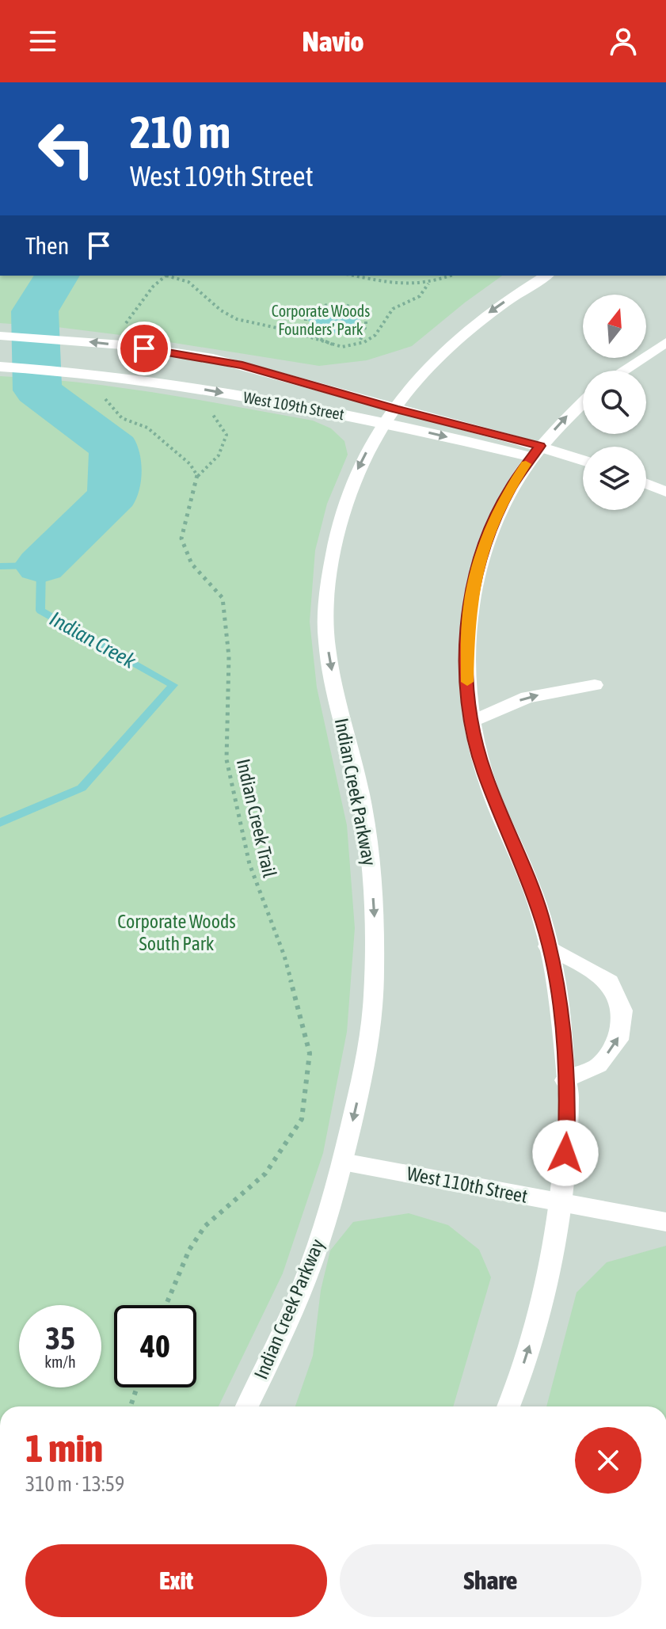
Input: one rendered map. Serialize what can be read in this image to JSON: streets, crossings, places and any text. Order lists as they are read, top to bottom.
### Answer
{
  "streets": {
    "street": ["West 109th Street", "Indian Creek Parkway", "West 110th Street"],
    "path": ["Indian Creek Trail"]
  },
  "crossings": [
    ["West 109th Street", "Indian Creek Parkway"],
    ["Indian Creek Parkway", "West 110th Street"]
  ],
  "one_way": ["Indian Creek Parkway"],
  "water": ["Indian Creek"],
  "parks": ["Corporate Woods Founders' Park", "Corporate Woods South Park"],
  "north": "top",
  "page": {
    "header": "Navio",
    "turn": ["210 m", "West 109th Street"],
    "then": "Then",
    "speed": "35 km/h",
    "limit": "40",
    "heading": ["1 min", "310 m · 13:59"],
    "buttons": ["Exit", "Share"]
  }
}
